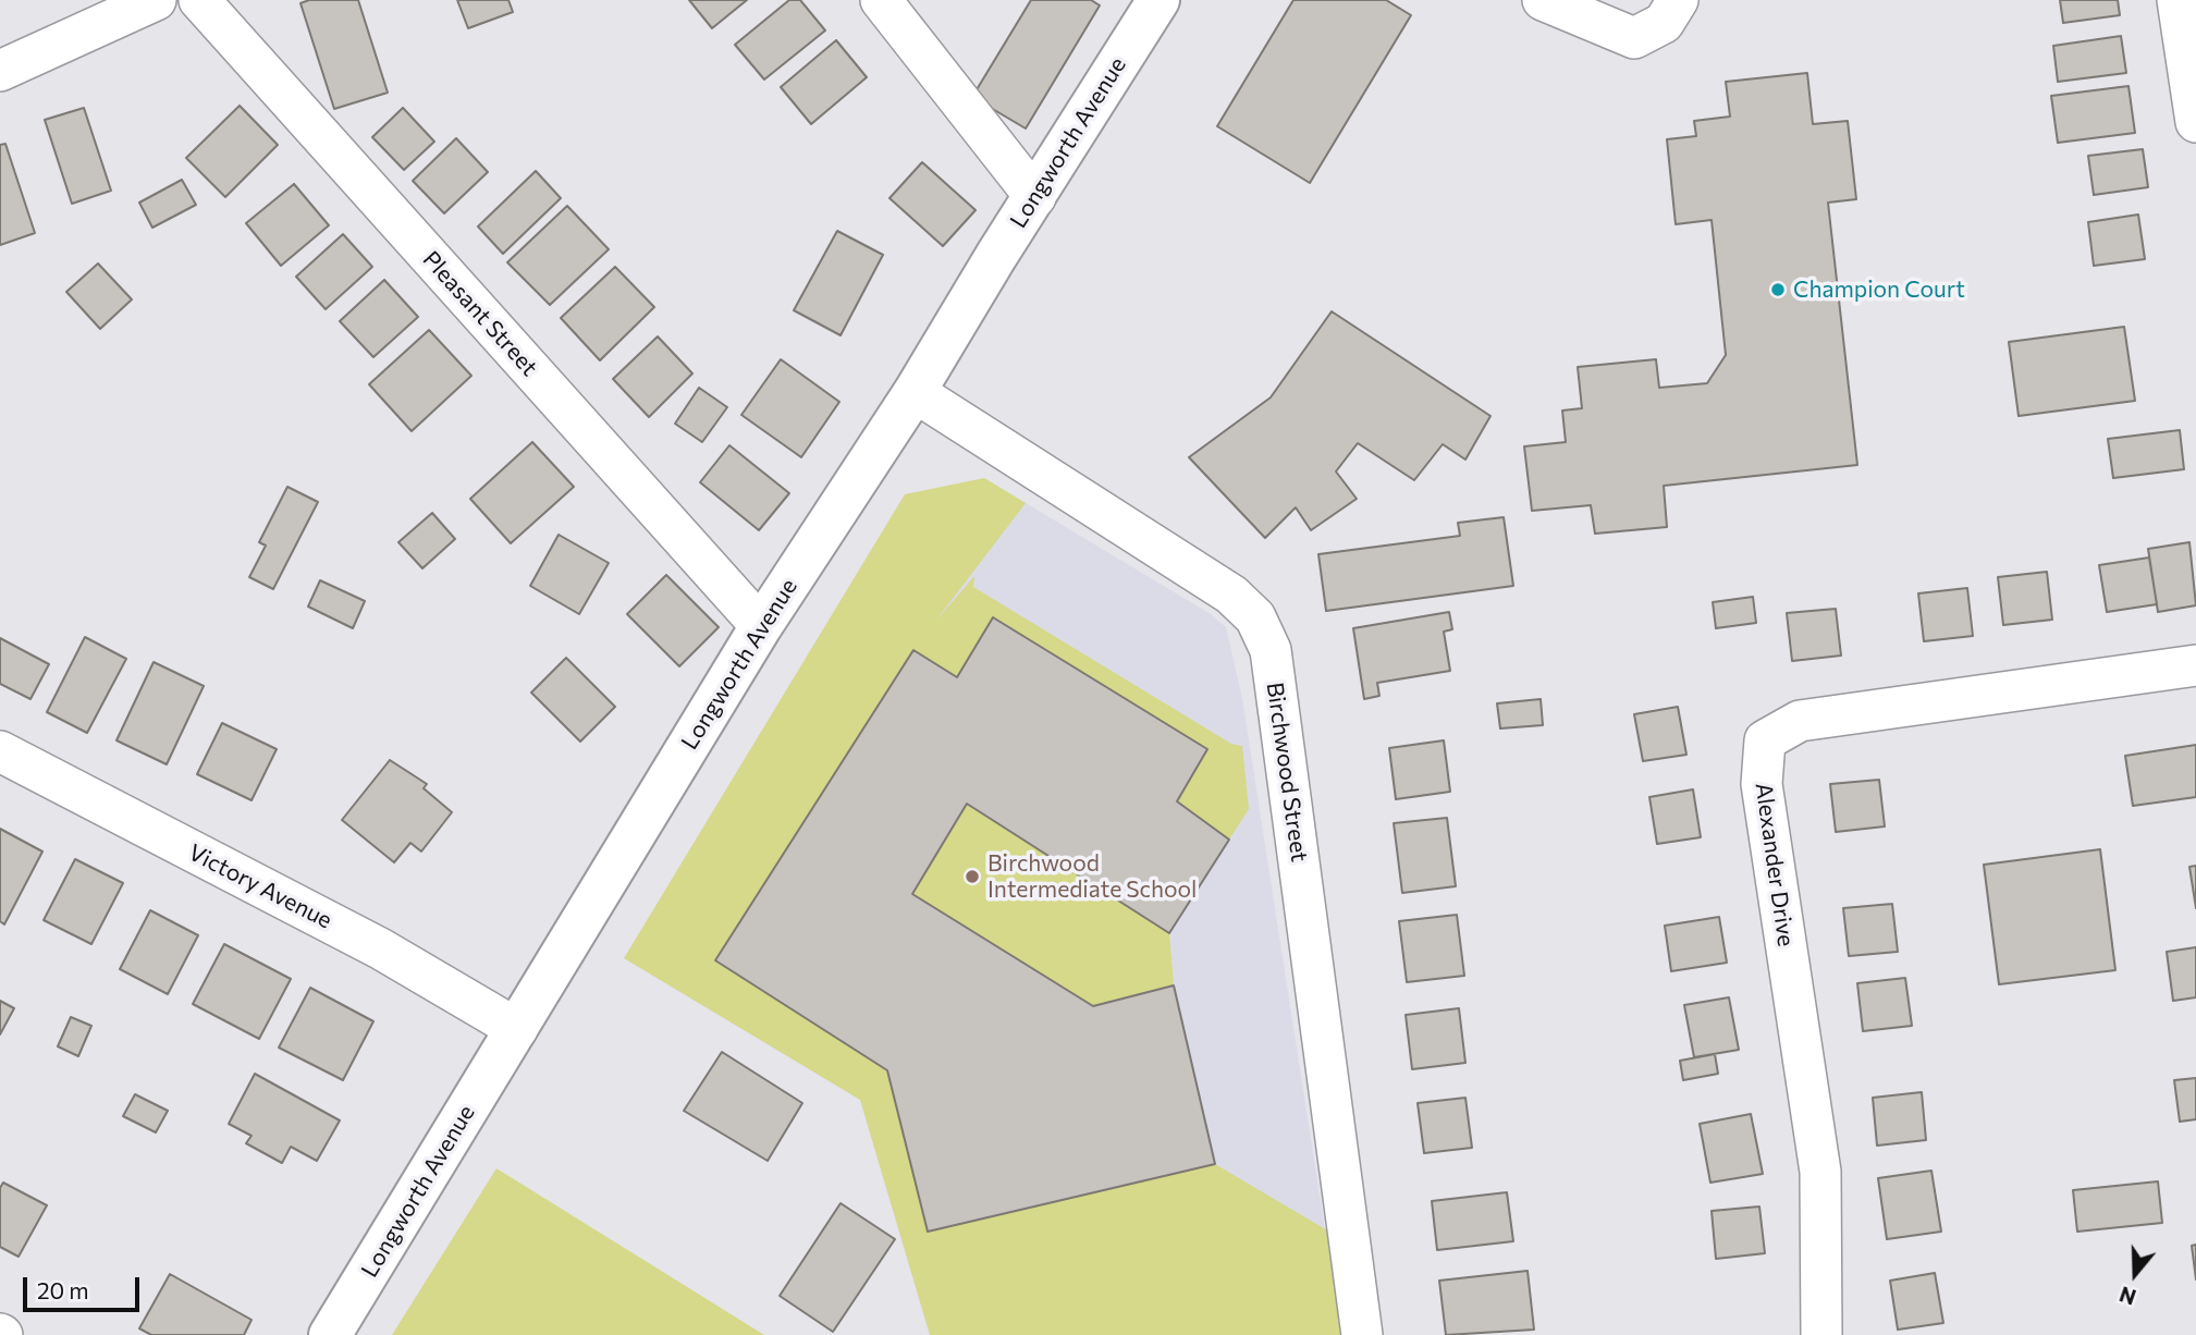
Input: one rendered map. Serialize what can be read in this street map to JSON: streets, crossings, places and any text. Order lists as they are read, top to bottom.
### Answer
{
  "streets": {
    "main road": ["Longworth Avenue"],
    "street": [
      "Pleasant Street",
      "Birchwood Street",
      "Alexander Drive",
      "Victory Avenue"
    ]
  },
  "crossings": [
    ["Longworth Avenue", "Pleasant Street"],
    ["Longworth Avenue", "Birchwood Street"],
    ["Longworth Avenue", "Victory Avenue"]
  ],
  "places": ["Champion Court", "Birchwood Intermediate School"],
  "scale_bar": "20 m",
  "north": "bottom"
}
